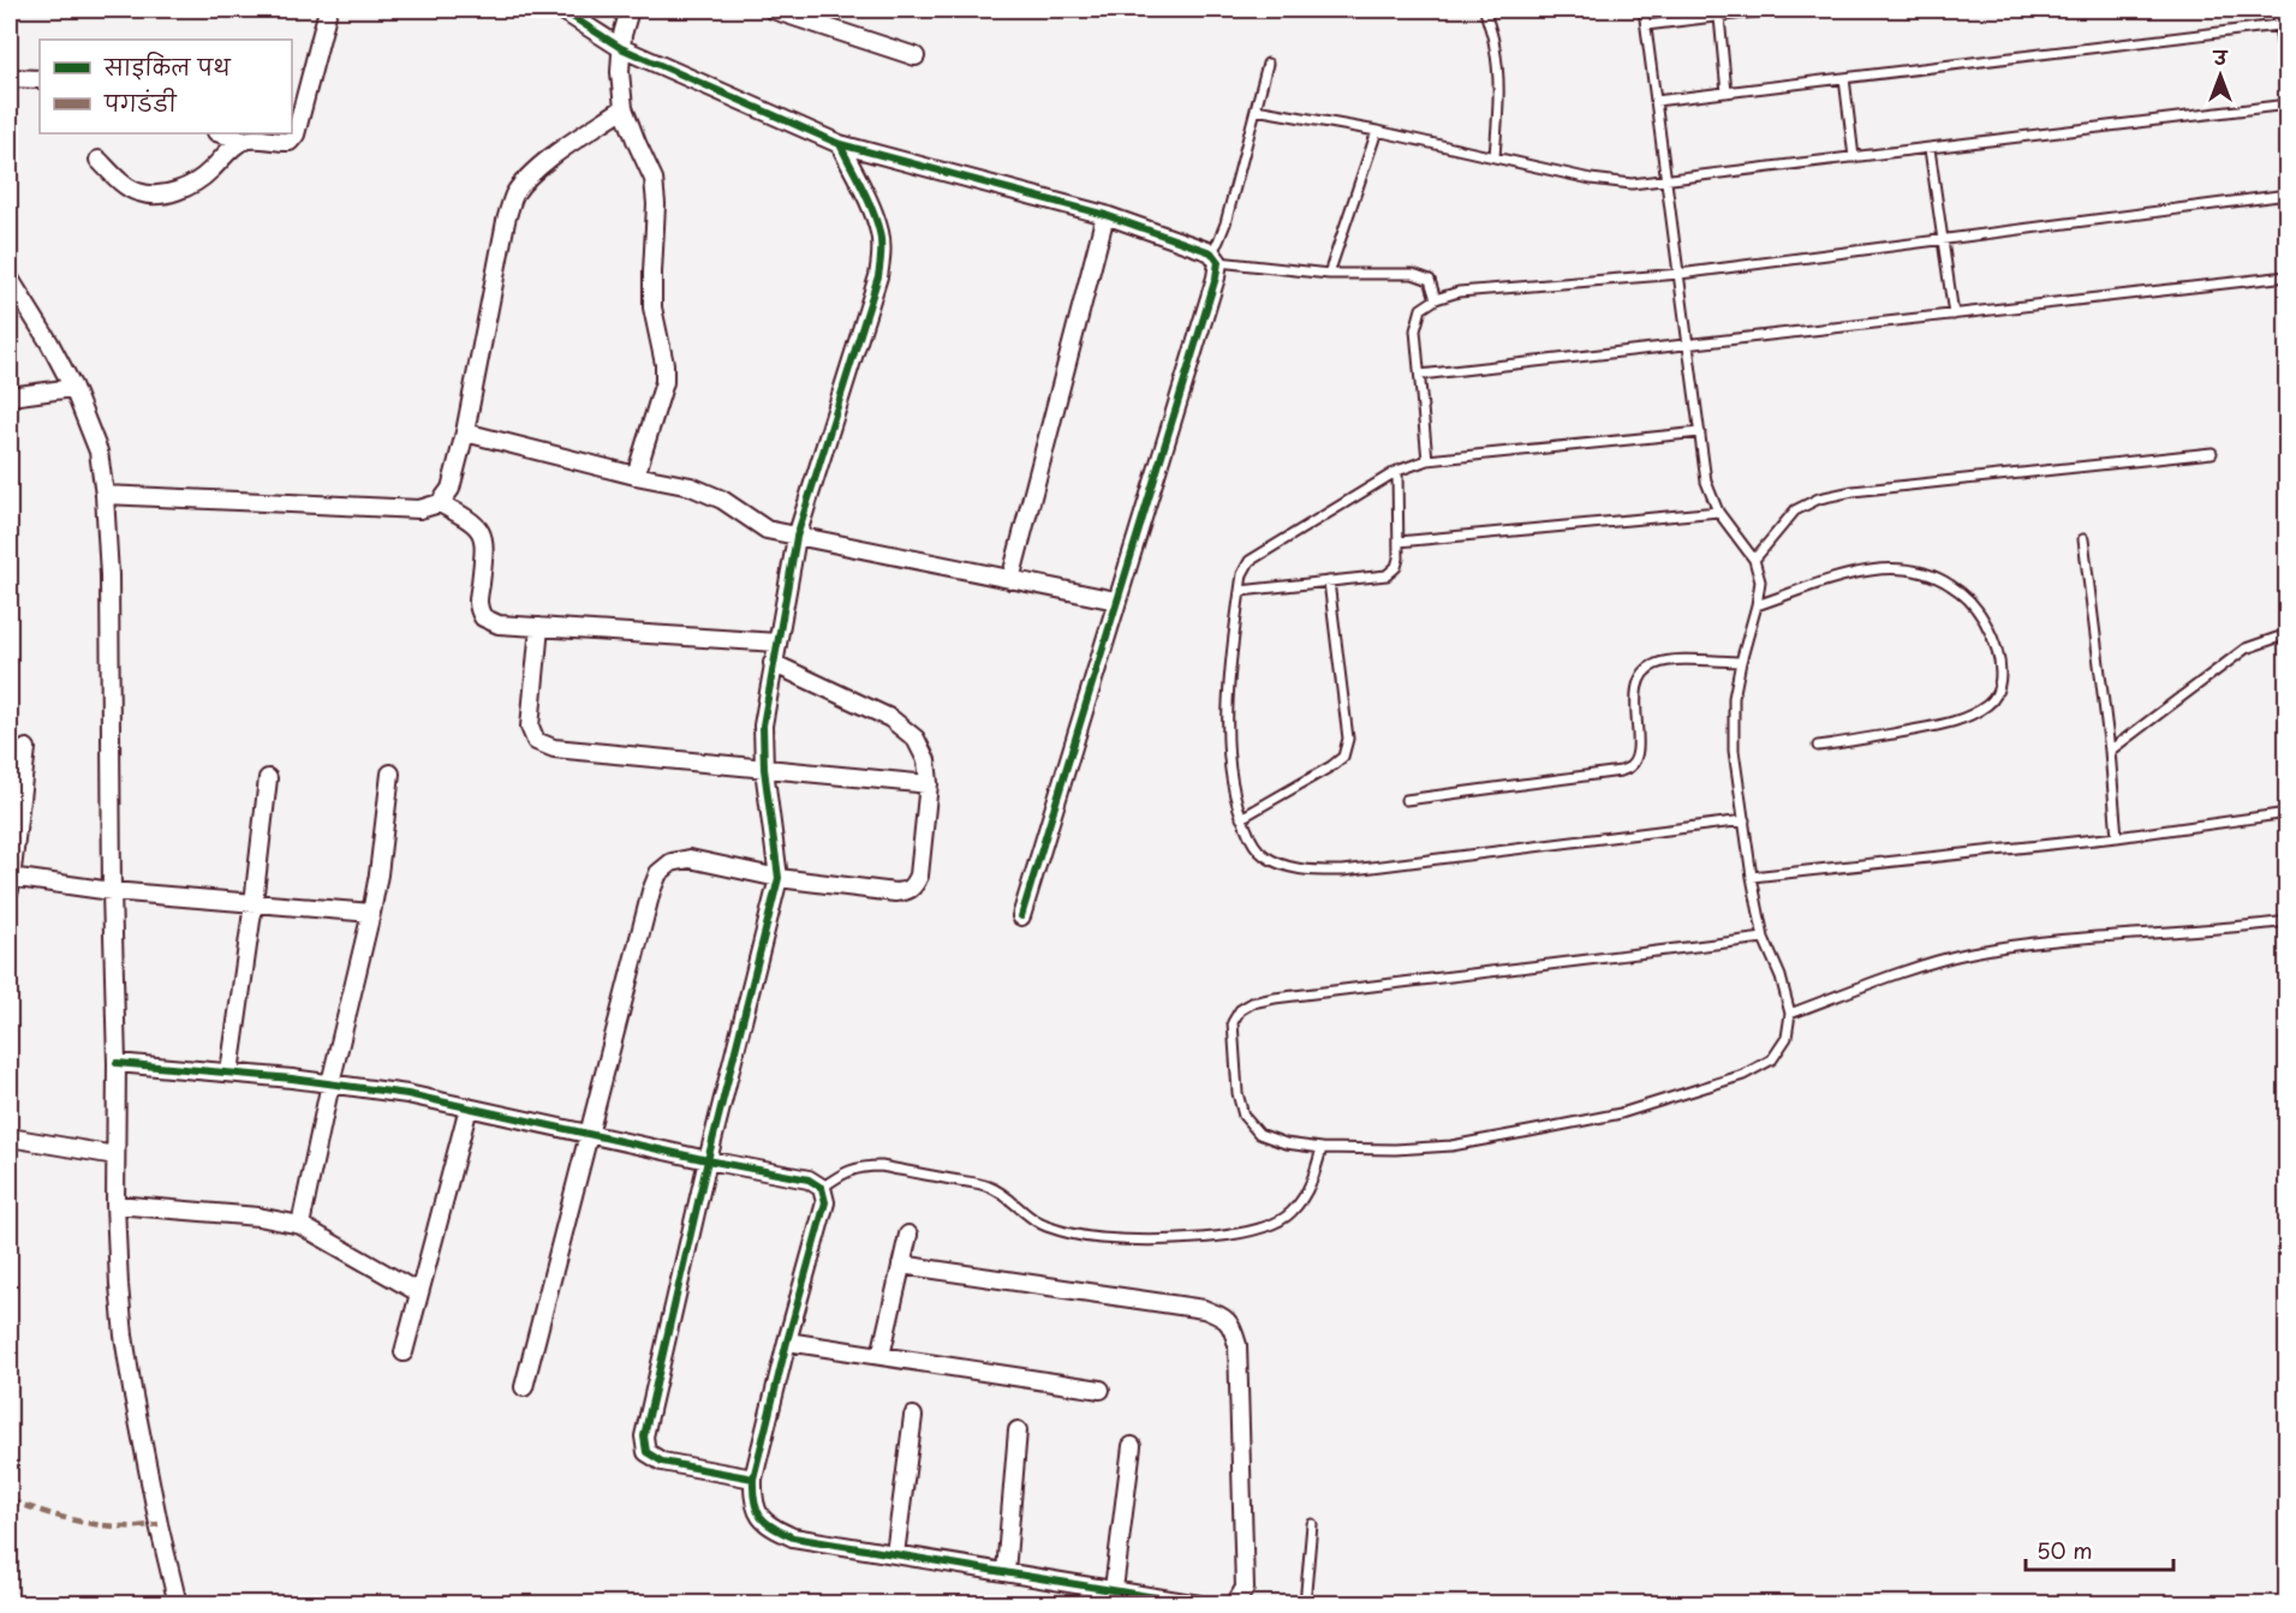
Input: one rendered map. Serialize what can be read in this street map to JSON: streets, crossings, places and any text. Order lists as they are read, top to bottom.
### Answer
{
  "legend": ["साइकिल पथ", "पगडंडी"],
  "scale_bar": "50 m",
  "north": "top"
}
